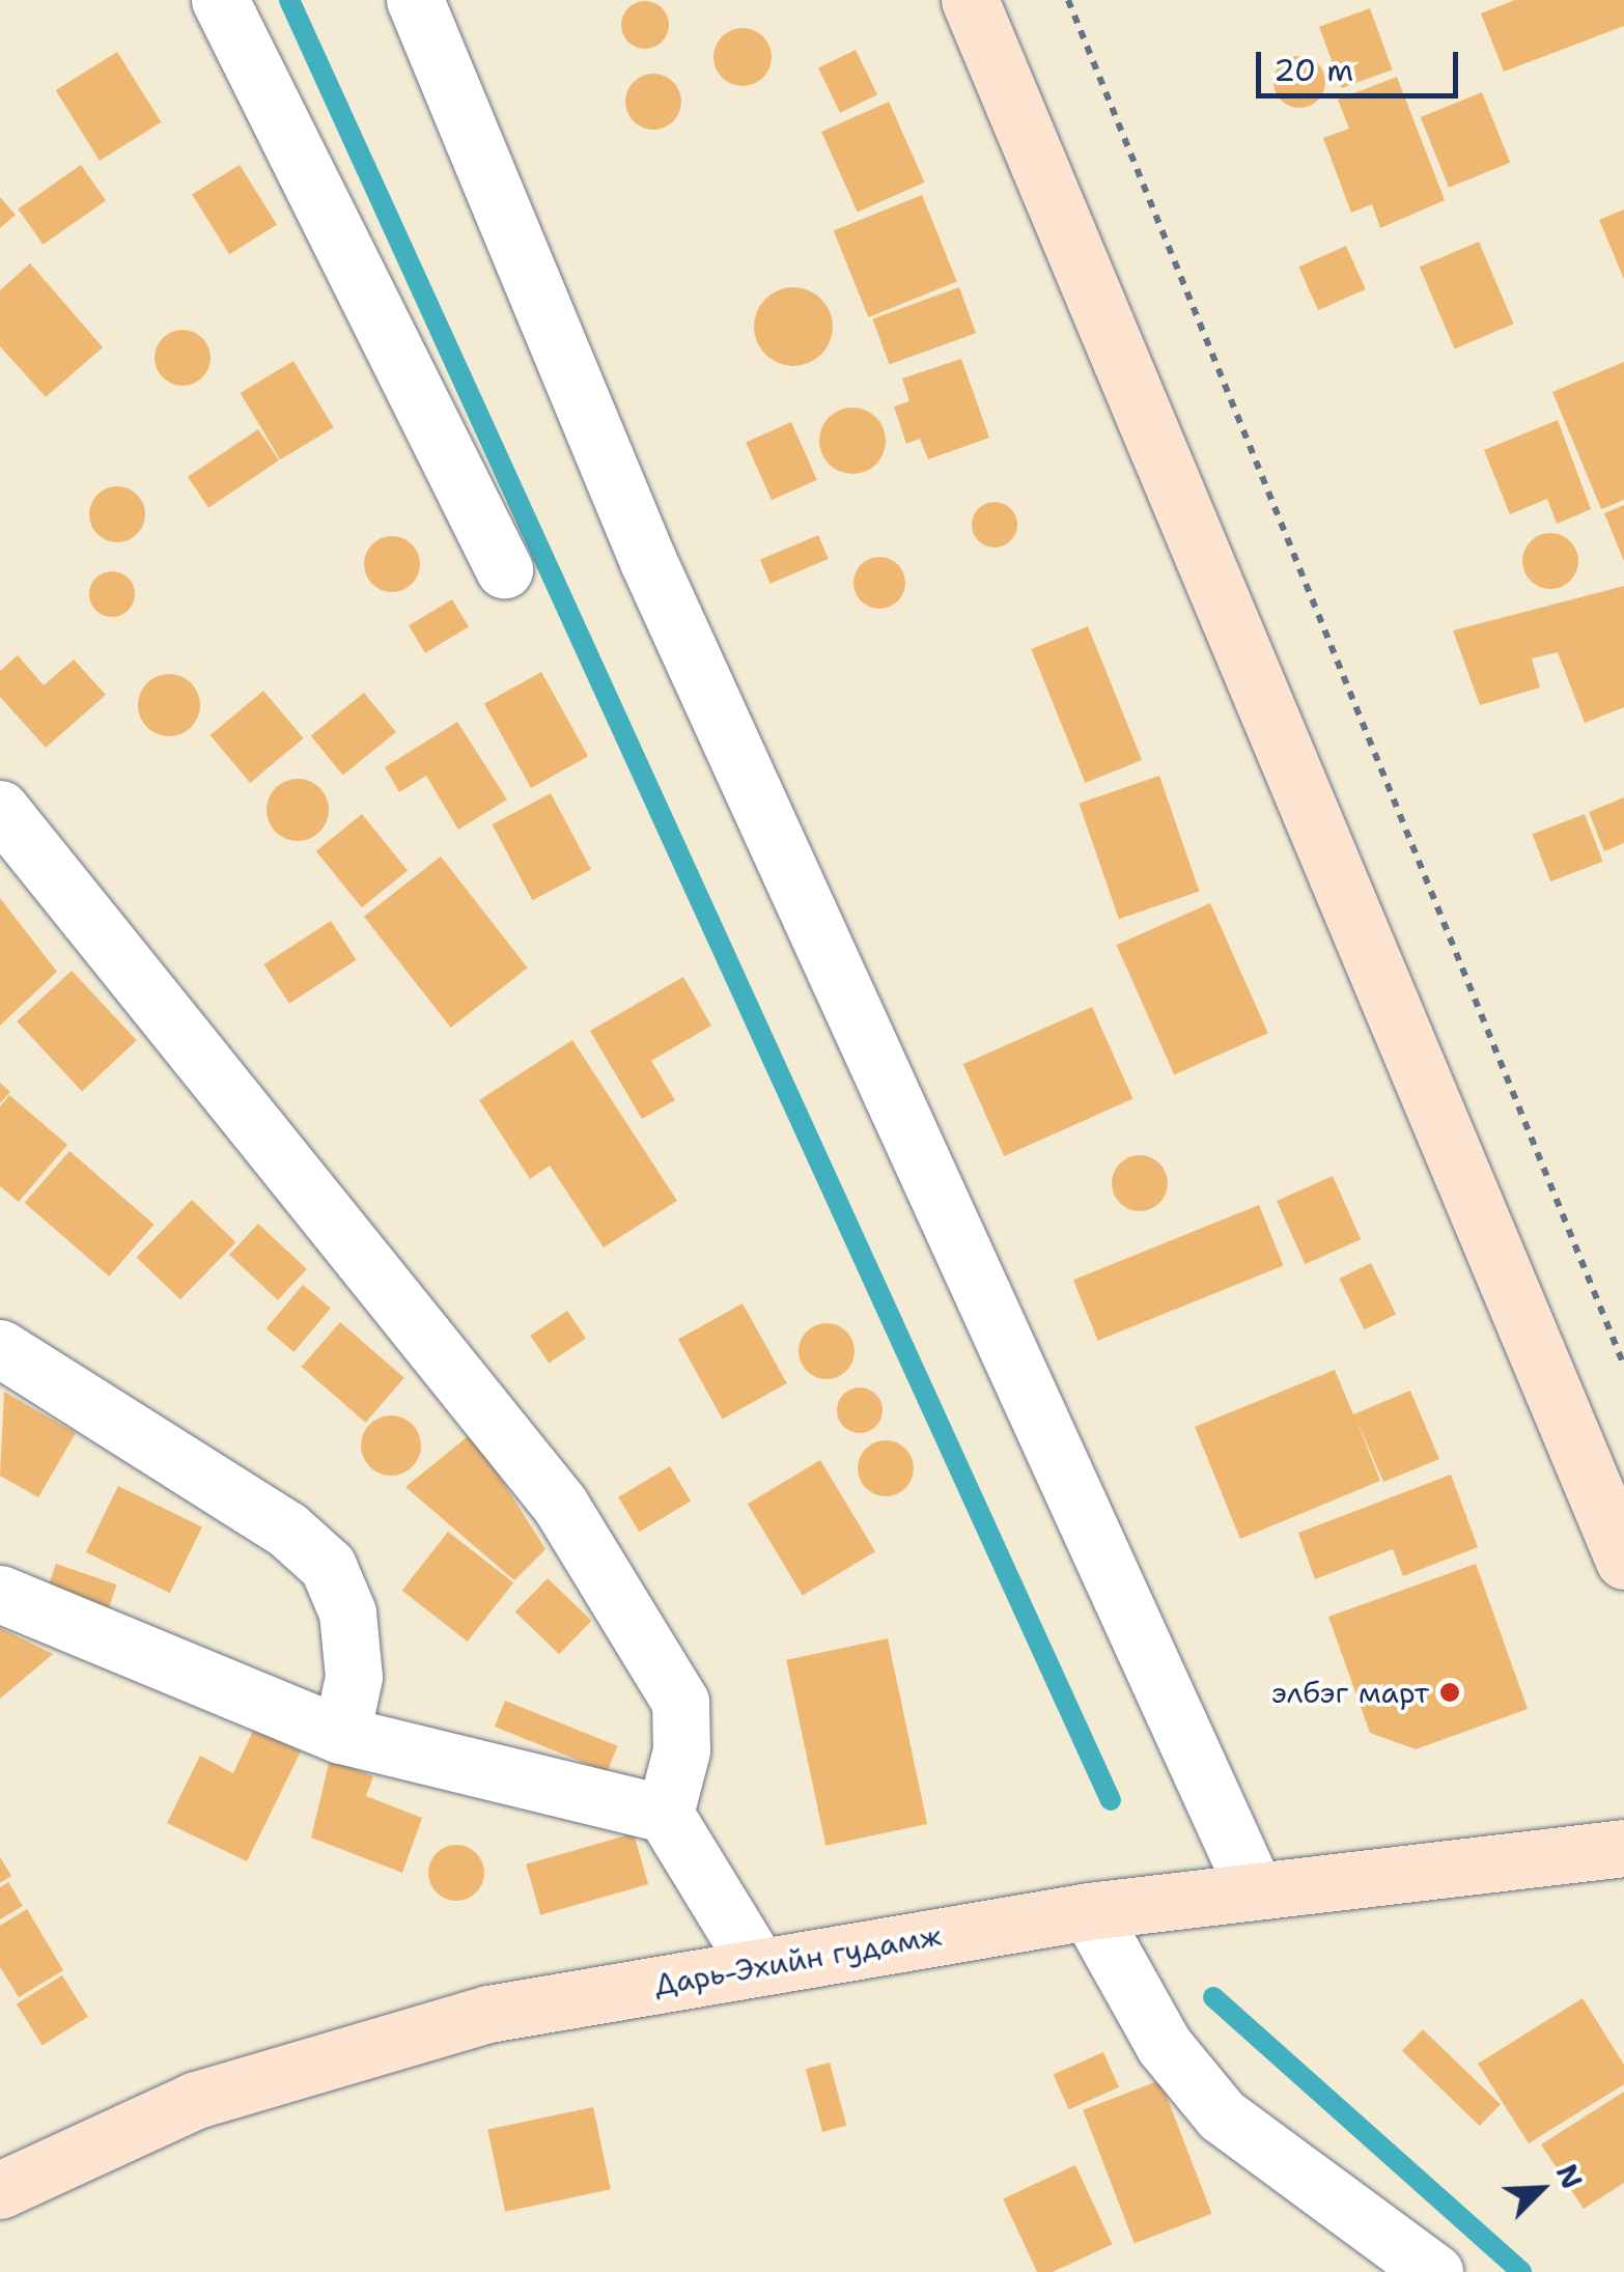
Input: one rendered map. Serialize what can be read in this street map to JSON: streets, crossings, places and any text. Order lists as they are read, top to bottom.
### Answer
{
  "streets": {
    "main road": ["Дарь-Эхийн гудамж"]
  },
  "places": ["элбэг март"],
  "scale_bar": "20 m",
  "north": "top right"
}
